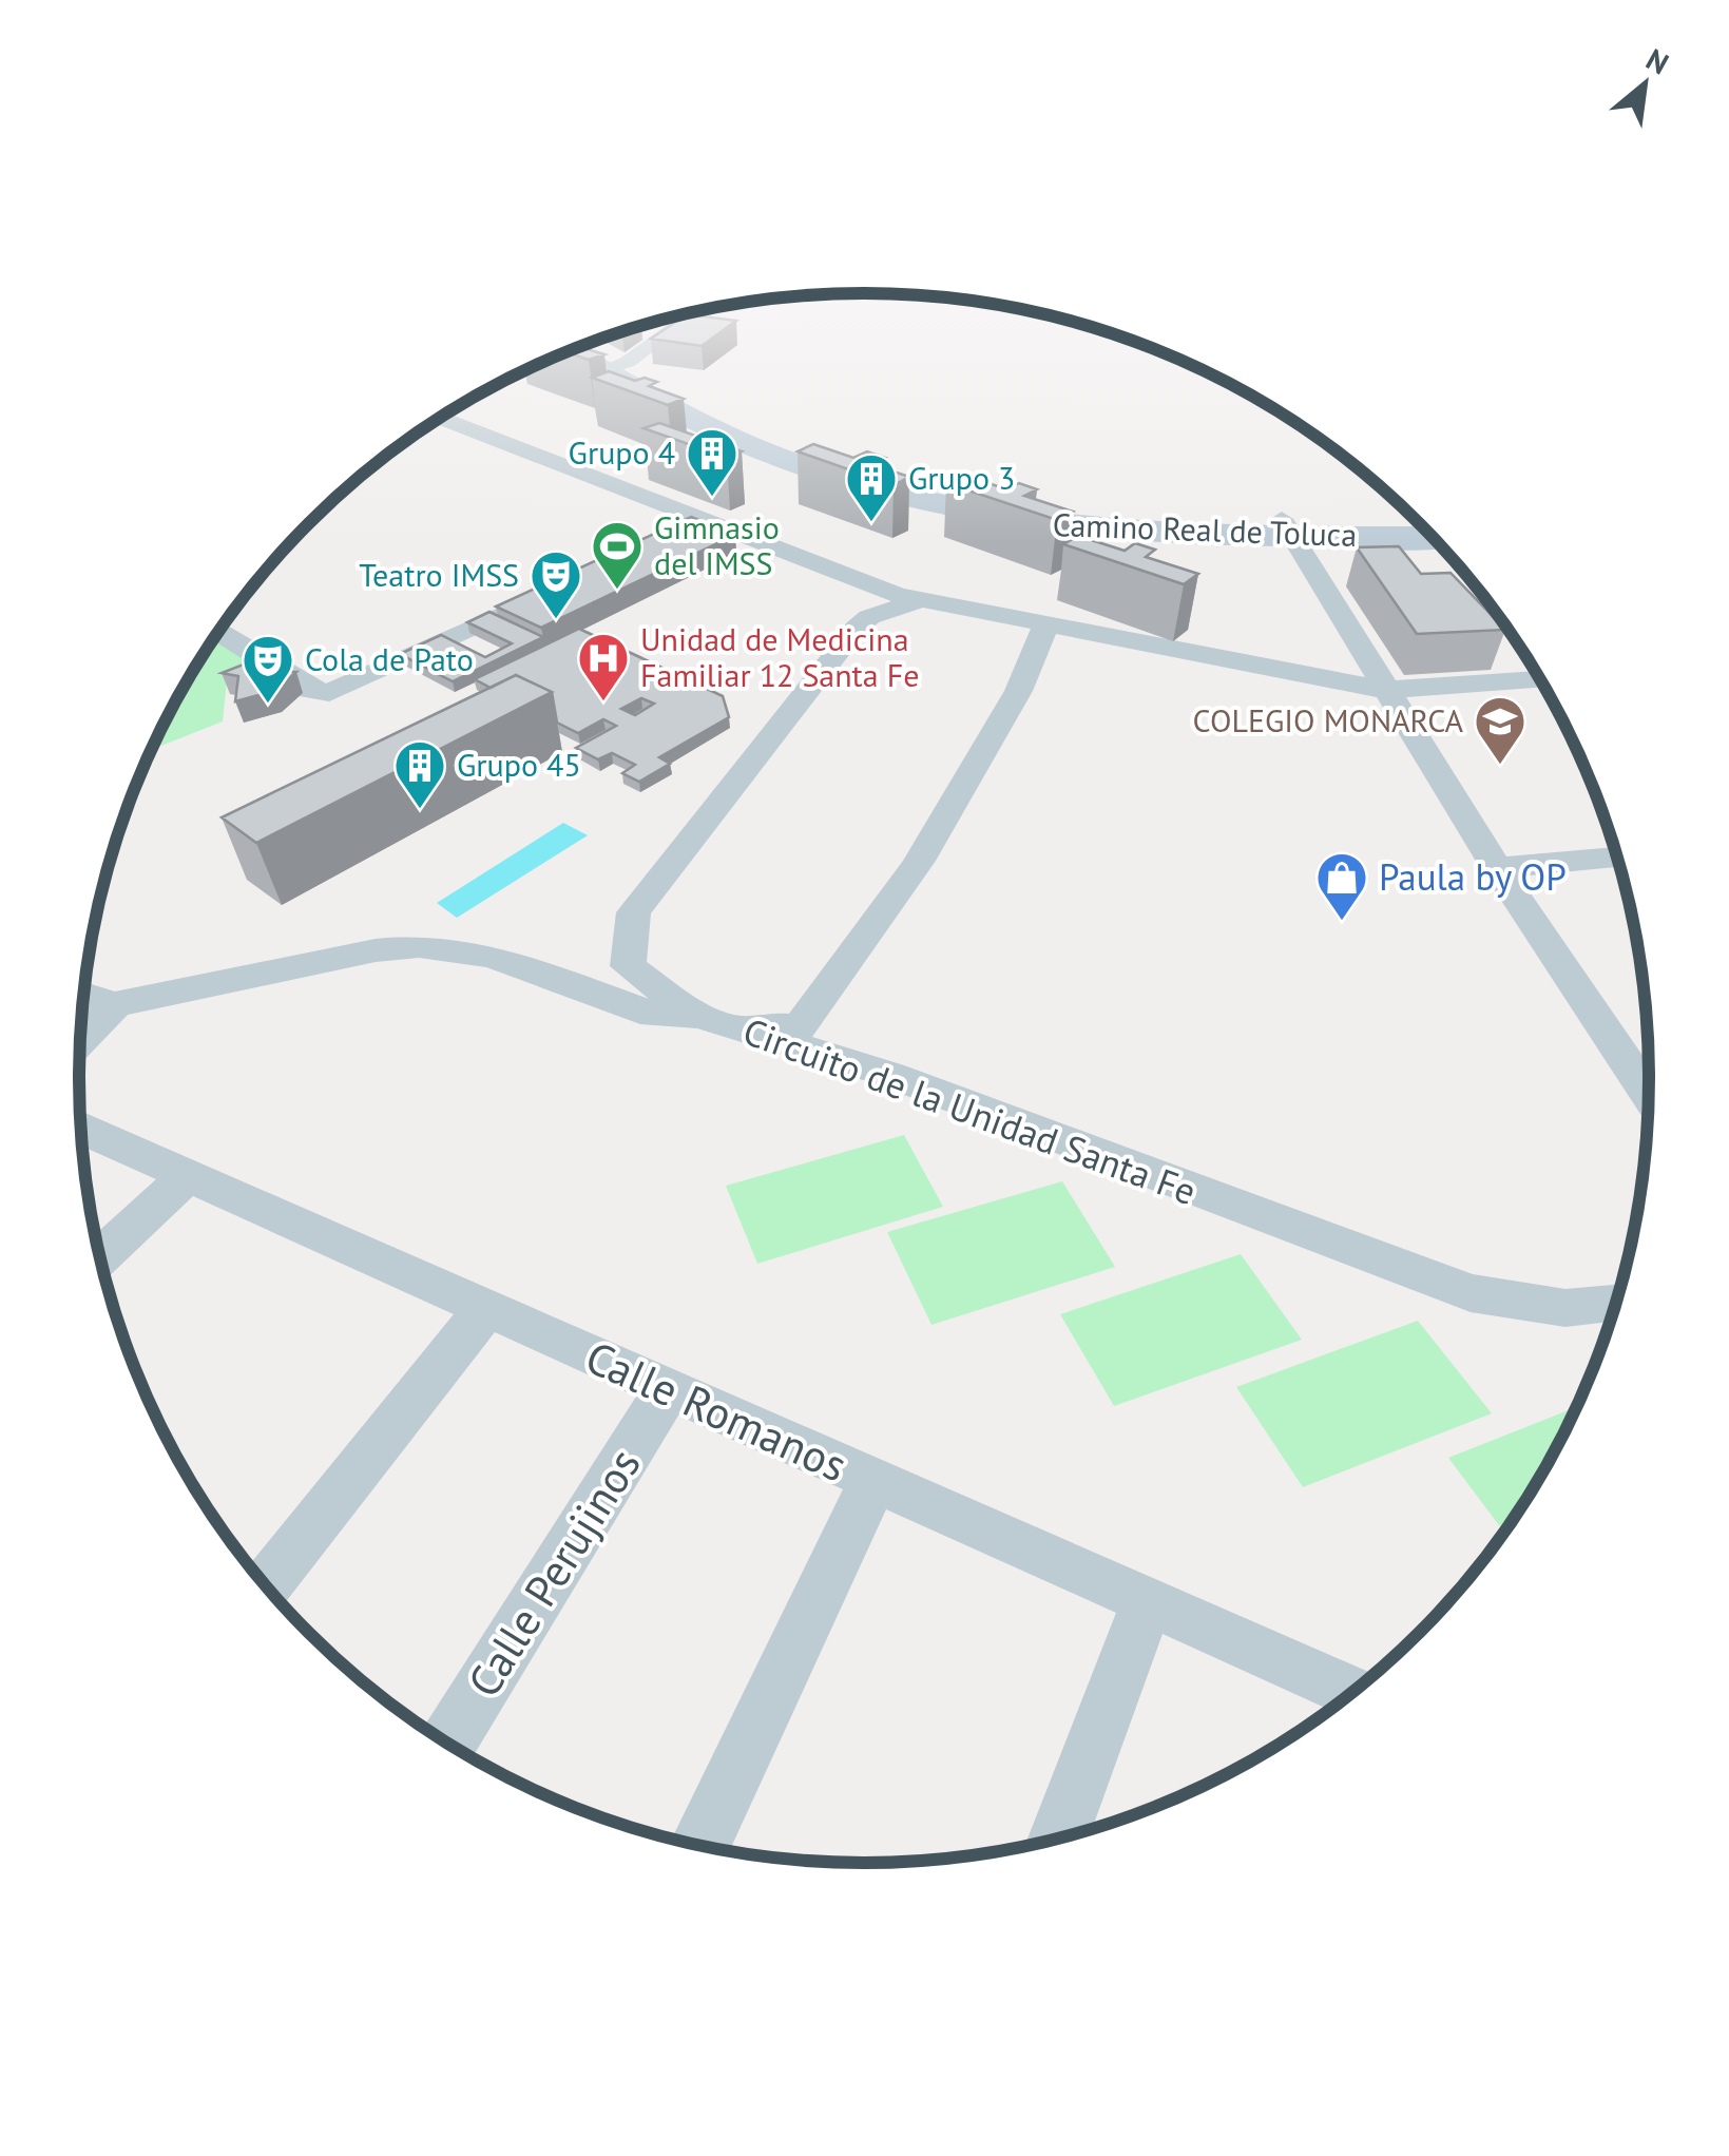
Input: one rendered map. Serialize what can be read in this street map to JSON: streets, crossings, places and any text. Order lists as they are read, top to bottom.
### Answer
{
  "streets": {
    "main road": ["Camino Real de Toluca"],
    "street": ["Circuito de la Unidad Santa Fe", "Calle Romanos", "Calle Perujinos"]
  },
  "crossings": [
    ["Calle Romanos", "Calle Perujinos"]
  ],
  "places": {
    "building": ["Grupo 4", "Grupo 3", "Grupo 45"],
    "sports": ["Gimnasio del IMSS"],
    "theatre": ["Teatro IMSS", "Cola de Pato"],
    "hospital": ["Unidad de Medicina Familiar 12 Santa Fe"],
    "school or university": ["COLEGIO MONARCA"],
    "shop": ["Paula by OP"]
  },
  "north": "top right"
}
